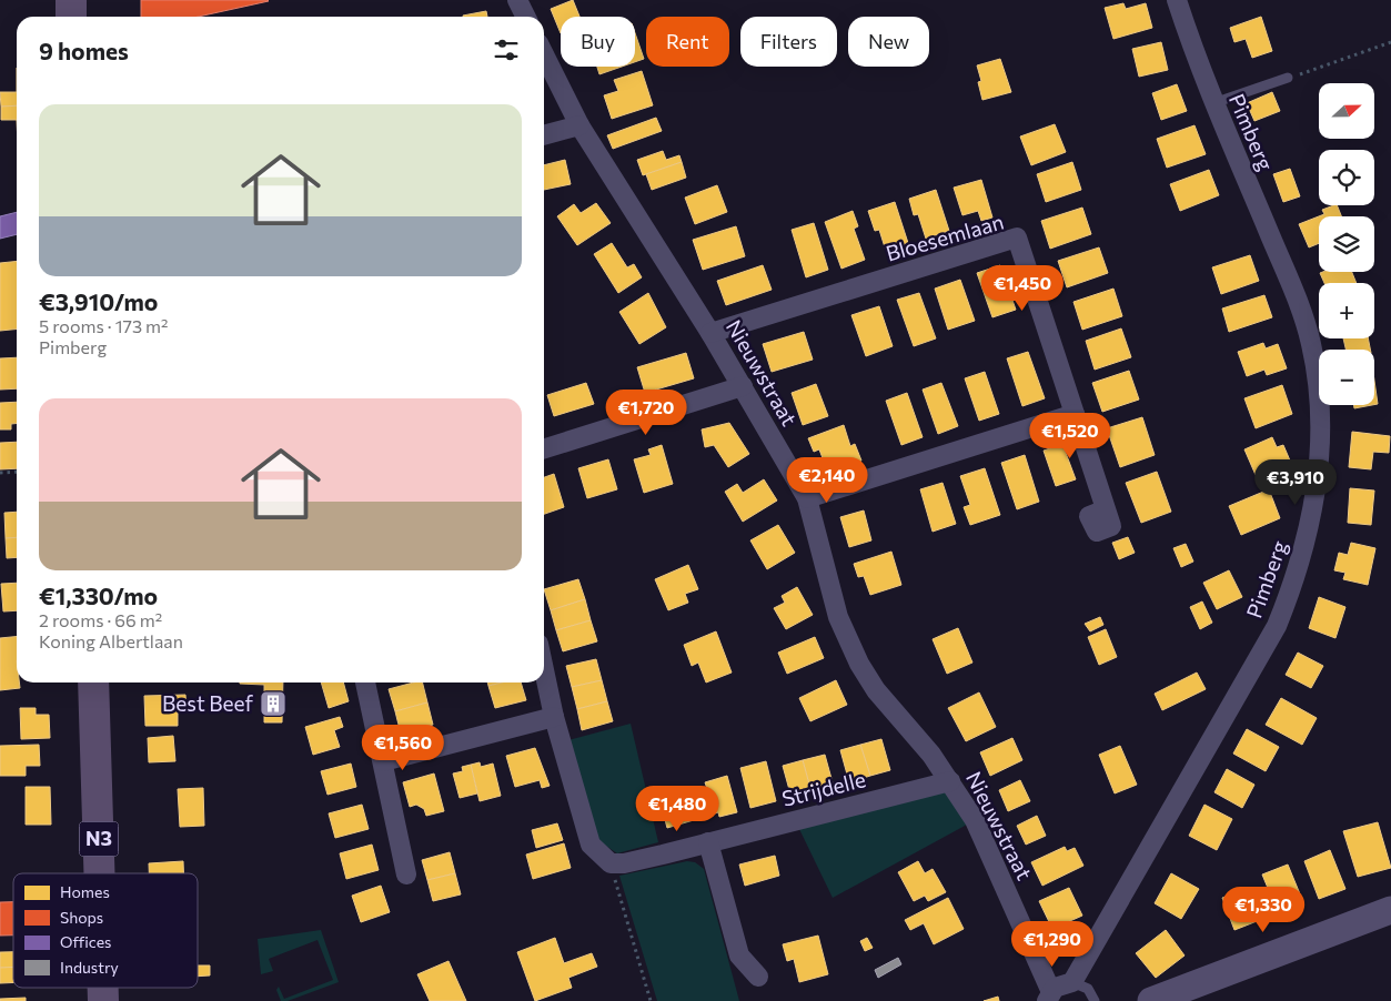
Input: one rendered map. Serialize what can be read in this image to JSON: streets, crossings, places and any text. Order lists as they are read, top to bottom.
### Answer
{
  "streets": {
    "main road": ["N3"],
    "street": [
      "Pimberg",
      "Bloesemlaan",
      "Nieuwstraat",
      "Strijdelle"
    ]
  },
  "crossings": [
    ["Bloesemlaan", "Nieuwstraat"],
    ["Nieuwstraat", "Strijdelle"]
  ],
  "places": {
    "building": ["Best Beef"]
  },
  "legend": [
    "Homes",
    "Shops",
    "Offices",
    "Industry"
  ],
  "north": "right",
  "page": {
    "chip": [
      "Buy",
      "Rent",
      "Filters",
      "New"
    ],
    "heading": "9 homes",
    "map_buttons": ["+", "−"],
    "list": [
      {
        "name": "€3,910/mo",
        "note": "5 rooms · 173 m² · Pimberg"
      },
      {
        "name": "€1,330/mo",
        "note": "2 rooms · 66 m² · Koning Albertlaan"
      }
    ],
    "price": [
      "€1,450",
      "€1,720",
      "€1,520",
      "€2,140",
      "€3,910",
      "€1,560",
      "€1,480",
      "€1,330",
      "€1,290"
    ]
  }
}
